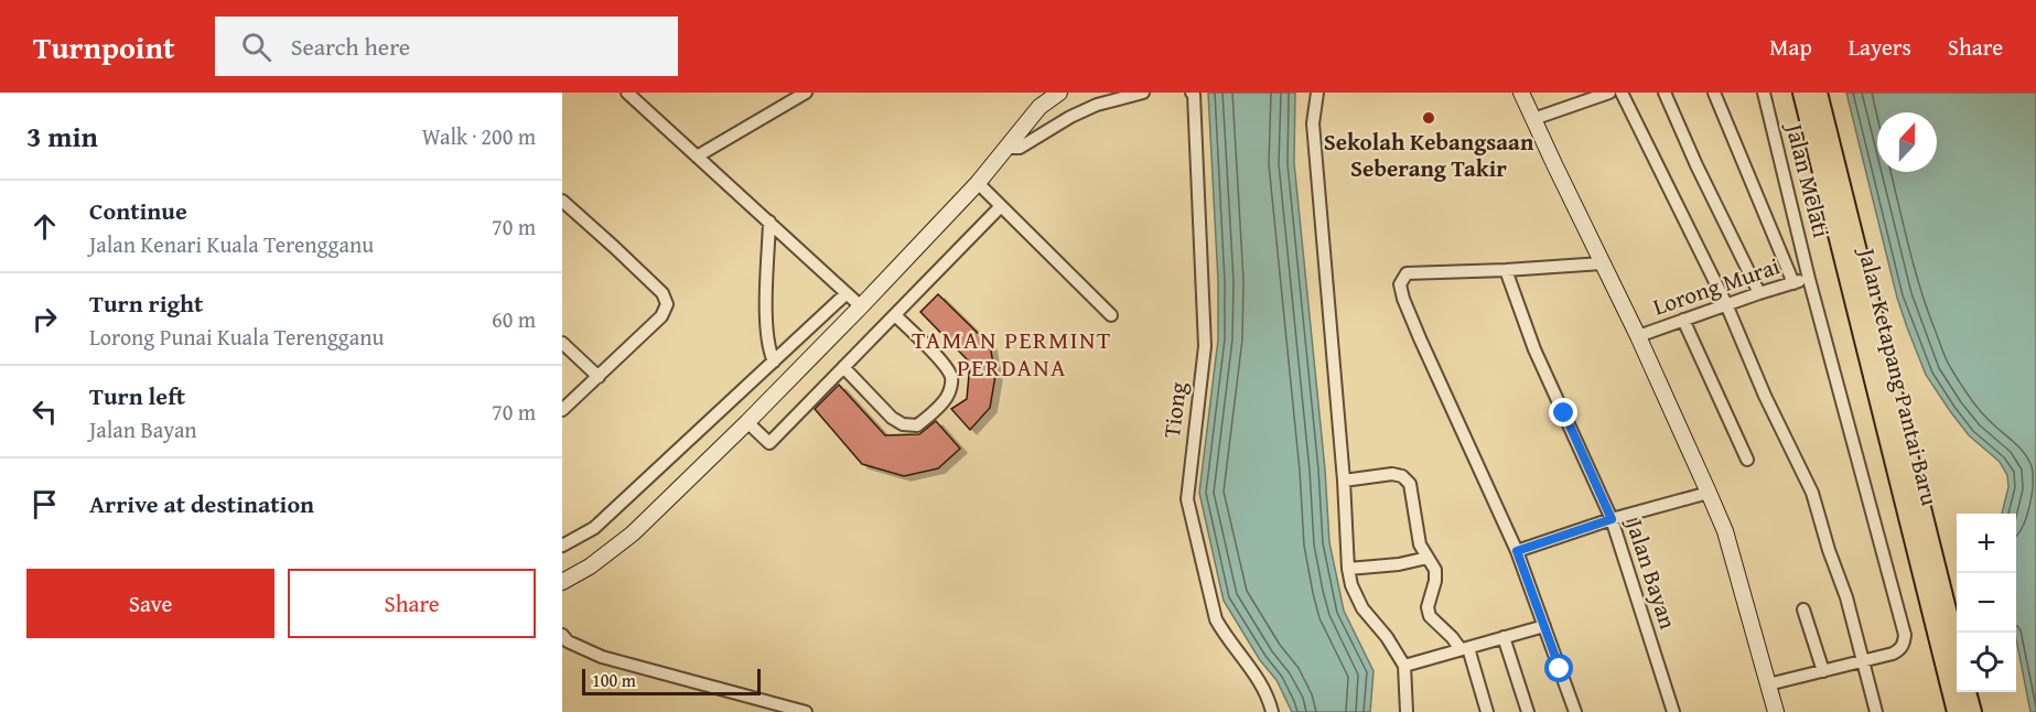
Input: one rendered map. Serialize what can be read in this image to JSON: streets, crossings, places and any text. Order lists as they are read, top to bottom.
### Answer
{
  "streets": {
    "main road": ["Jalan Ketapang Pantai Baru"],
    "street": [
      "Jalan Melati",
      "Lorong Murai",
      "Tiong",
      "Jalan Bayan"
    ]
  },
  "crossings": [
    ["Jalan Melati", "Lorong Murai"]
  ],
  "districts": ["TAMAN PERMINT PERDANA"],
  "places": ["Sekolah Kebangsaan Seberang Takir"],
  "scale_bar": "100 m",
  "north": "top",
  "page": {
    "header": "Turnpoint",
    "search": "Search here",
    "nav": ["Map", "Layers", "Share"],
    "heading": ["3 min", "Walk · 200 m"],
    "list": [
      ["Continue", "Jalan Kenari Kuala Terengganu", "70 m"],
      ["Turn right", "Lorong Punai Kuala Terengganu", "60 m"],
      ["Turn left", "Jalan Bayan", "70 m"],
      "Arrive at destination"
    ],
    "map_buttons": ["+", "−"],
    "buttons": ["Save", "Share"],
    "scale": "100 m"
  }
}
